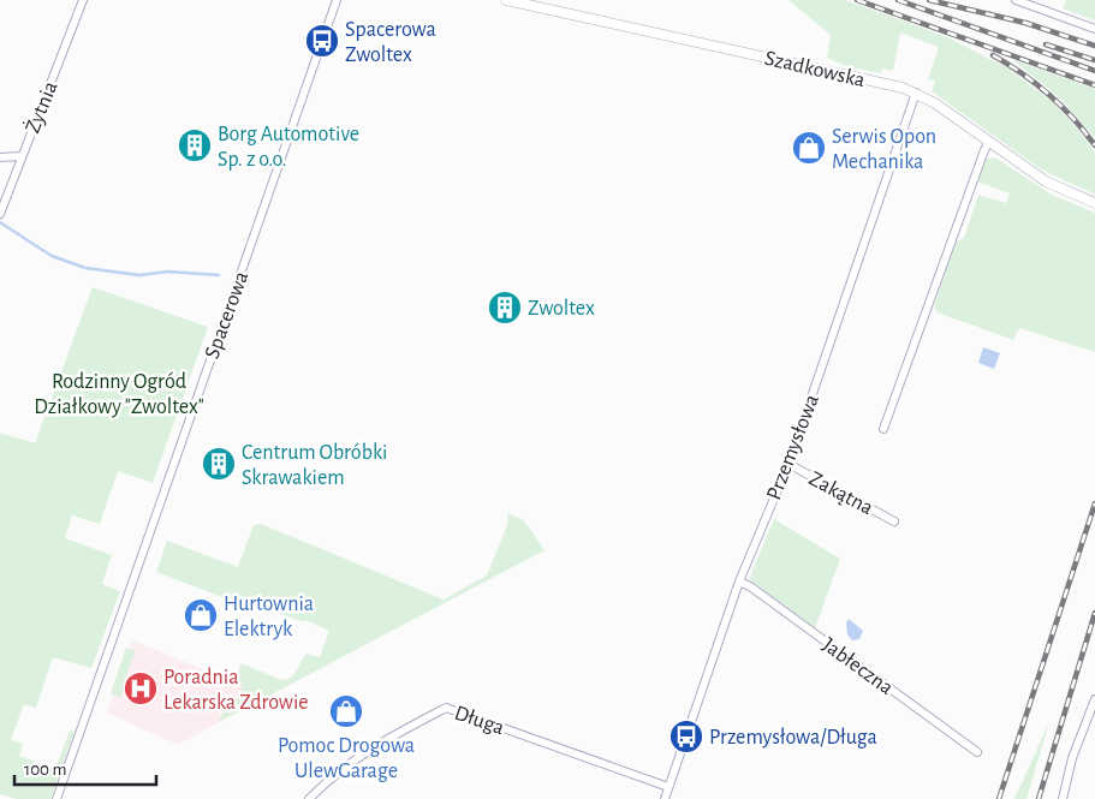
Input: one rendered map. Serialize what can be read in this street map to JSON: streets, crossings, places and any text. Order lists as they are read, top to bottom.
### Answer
{
  "streets": {
    "street": [
      "Szadkowska",
      "Żytnia",
      "Spacerowa",
      "Przemysłowa",
      "Zakątna",
      "Jabłeczna",
      "Długa"
    ]
  },
  "crossings": [
    ["Szadkowska", "Przemysłowa"],
    ["Przemysłowa", "Zakątna"],
    ["Przemysłowa", "Jabłeczna"],
    ["Przemysłowa", "Długa"]
  ],
  "parks": ["Rodzinny Ogród Działkowy \"Zwoltex\""],
  "places": {
    "bus stop": ["Spacerowa Zwoltex", "Przemysłowa/Długa"],
    "building": ["Borg Automotive Sp. z o.o.", "Zwoltex", "Centrum Obróbki Skrawakiem"],
    "shop": ["Serwis Opon Mechanika", "Hurtownia Elektryk", "Pomoc Drogowa UlewGarage"],
    "hospital": ["Poradnia Lekarska Zdrowie"]
  },
  "scale_bar": "100 m"
}
